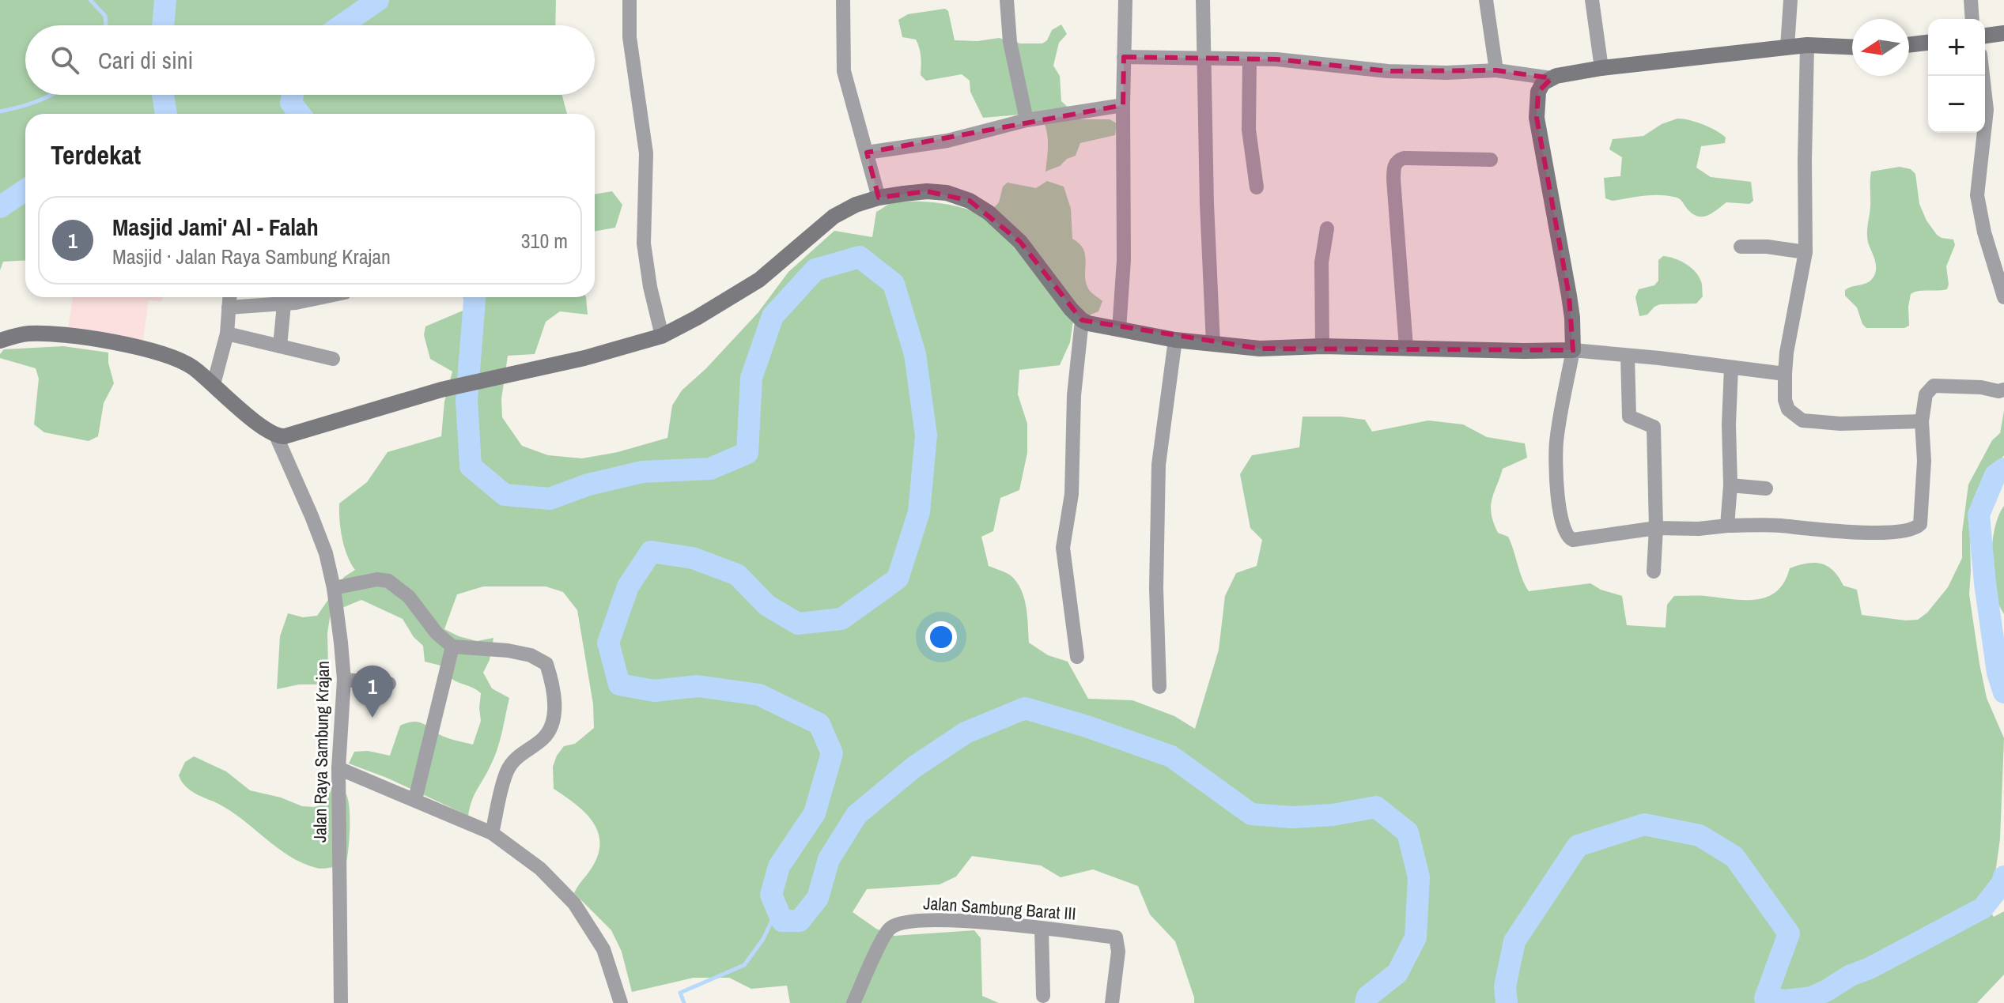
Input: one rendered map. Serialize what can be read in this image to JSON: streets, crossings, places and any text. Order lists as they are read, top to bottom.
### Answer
{
  "streets": {
    "street": ["Jalan Raya Sambung Krajan", "Jalan Sambung Barat III"]
  },
  "north": "left",
  "page": {
    "map_buttons": ["+", "−"],
    "search": "Cari di sini",
    "heading": "Terdekat",
    "list": [
      {
        "mark": "1",
        "name": "Masjid Jami' Al - Falah",
        "note": "Masjid · Jalan Raya Sambung Krajan",
        "value": "310 m"
      }
    ],
    "pins": "1"
  }
}
